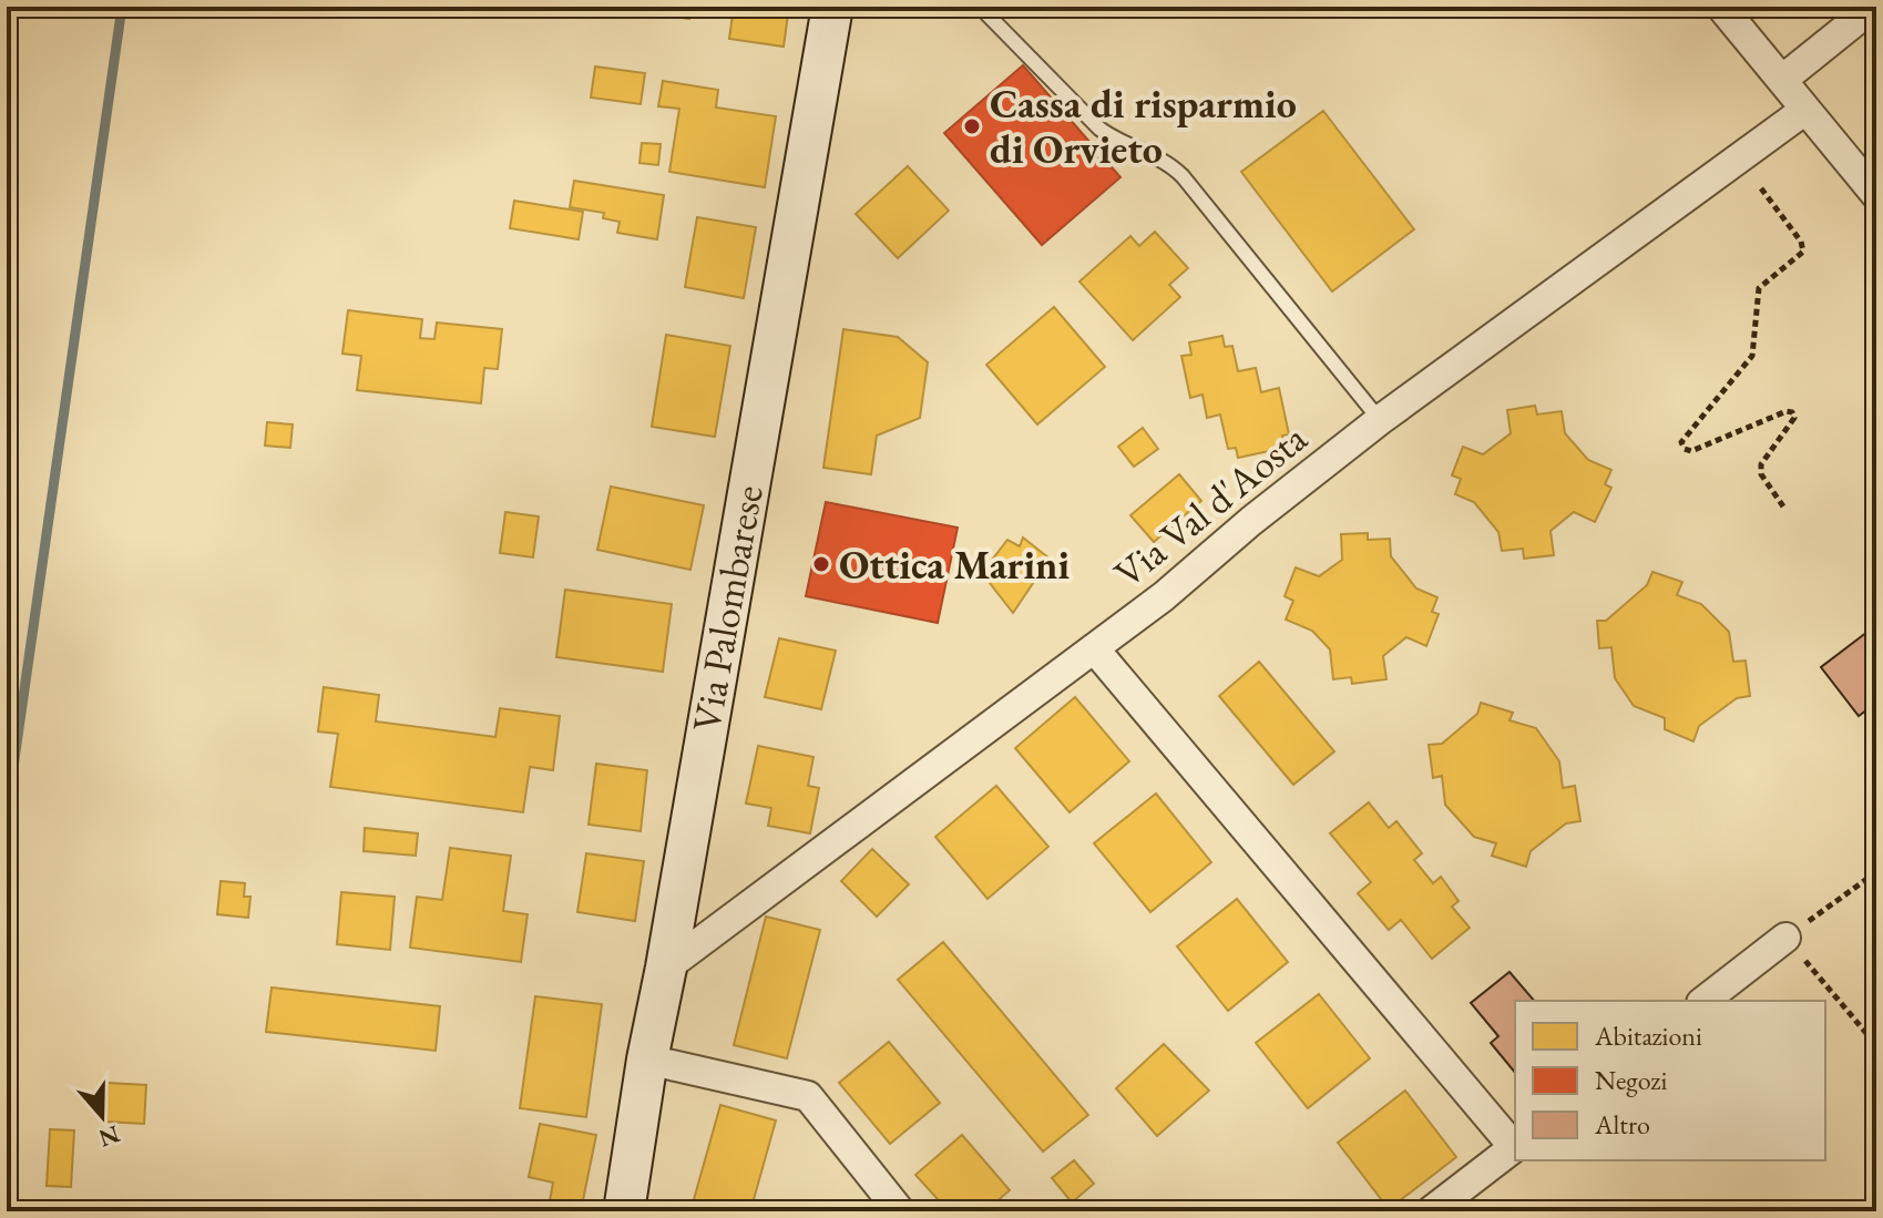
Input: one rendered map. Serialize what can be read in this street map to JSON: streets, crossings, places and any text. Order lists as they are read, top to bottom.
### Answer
{
  "streets": {
    "main road": ["Via Palombarese"],
    "street": ["Via Val d'Aosta"]
  },
  "crossings": [
    ["Via Val d'Aosta", "Via Palombarese"]
  ],
  "places": ["Cassa di risparmio di Orvieto", "Ottica Marini"],
  "legend": ["Abitazioni", "Negozi", "Altro"],
  "north": "bottom"
}
